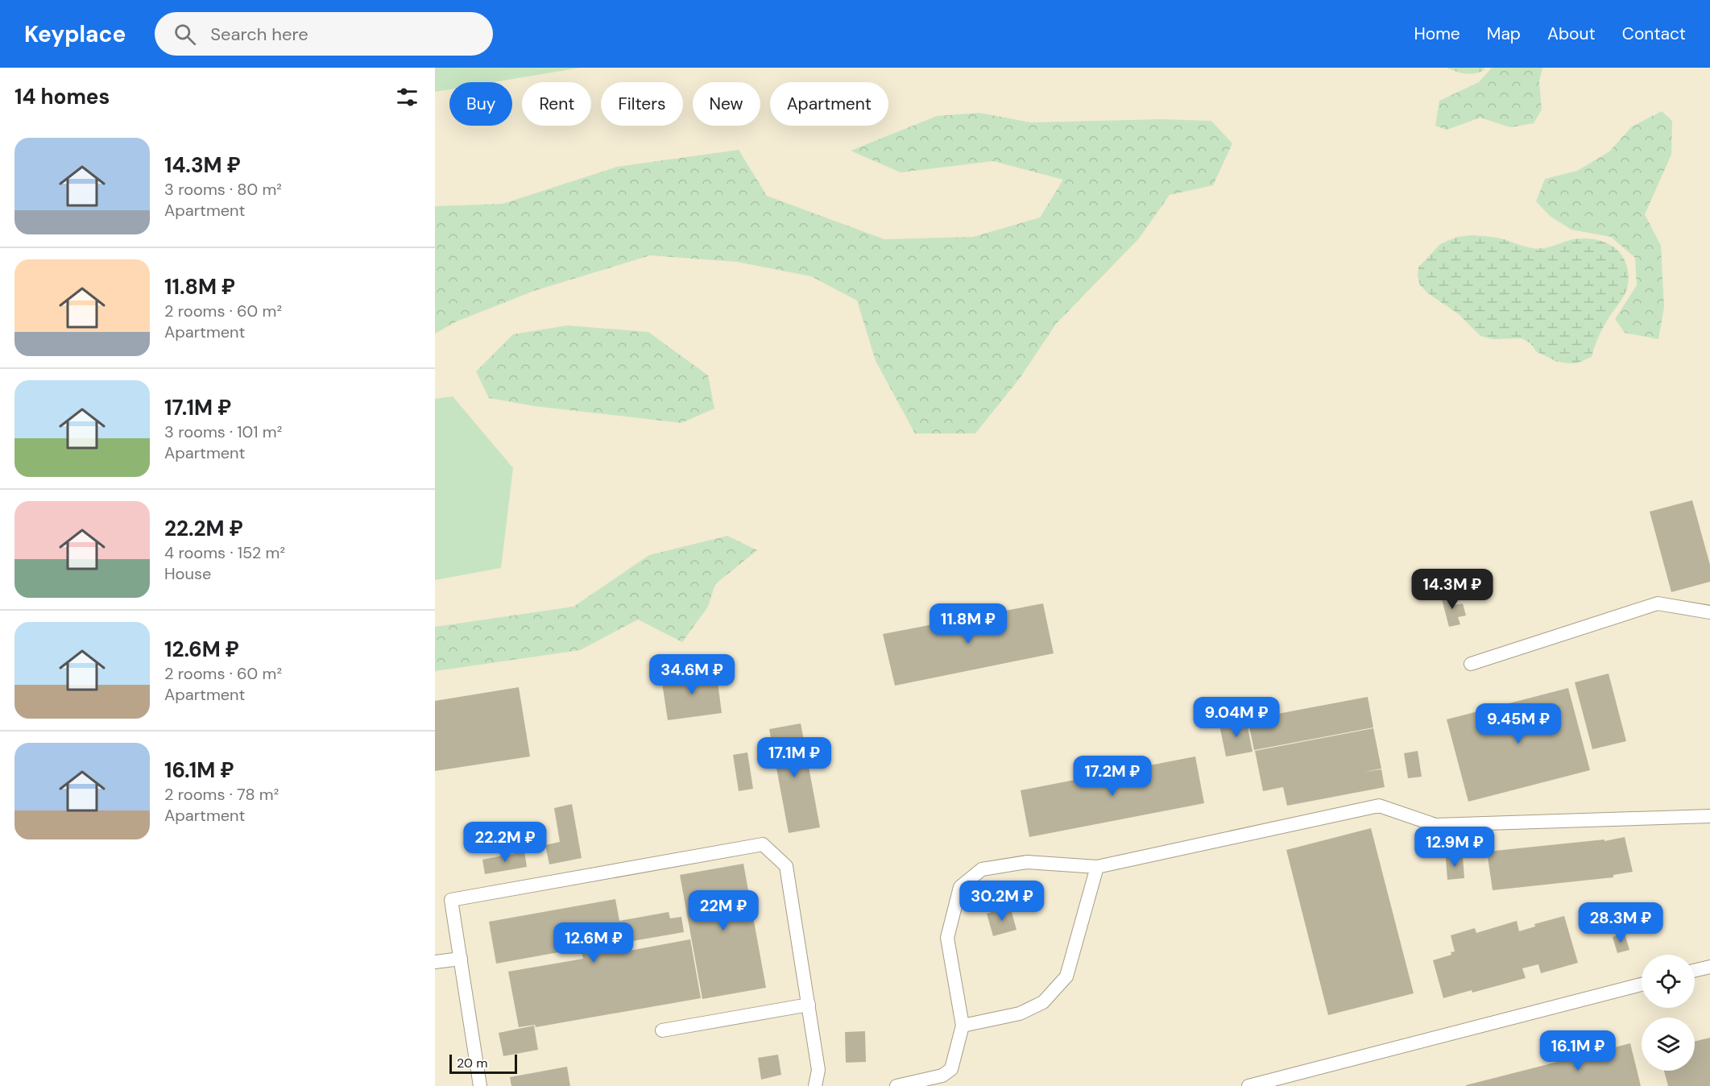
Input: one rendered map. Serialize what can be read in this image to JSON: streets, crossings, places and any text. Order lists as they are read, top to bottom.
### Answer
{
  "scale_bar": "20 m",
  "page": {
    "header": "Keyplace",
    "search": "Search here",
    "nav": [
      "Home",
      "Map",
      "About",
      "Contact"
    ],
    "heading": "14 homes",
    "chip": [
      "Buy",
      "Rent",
      "Filters",
      "New",
      "Apartment"
    ],
    "list": [
      {
        "name": "14.3M ₽",
        "note": "3 rooms · 80 m² · Apartment"
      },
      {
        "name": "11.8M ₽",
        "note": "2 rooms · 60 m² · Apartment"
      },
      {
        "name": "17.1M ₽",
        "note": "3 rooms · 101 m² · Apartment"
      },
      {
        "name": "22.2M ₽",
        "note": "4 rooms · 152 m² · House"
      },
      {
        "name": "12.6M ₽",
        "note": "2 rooms · 60 m² · Apartment"
      },
      {
        "name": "16.1M ₽",
        "note": "2 rooms · 78 m² · Apartment"
      }
    ],
    "price": [
      "14.3M ₽",
      "11.8M ₽",
      "34.6M ₽",
      "9.04M ₽",
      "9.45M ₽",
      "17.1M ₽",
      "17.2M ₽",
      "22.2M ₽",
      "12.9M ₽",
      "30.2M ₽",
      "22M ₽",
      "28.3M ₽",
      "12.6M ₽",
      "16.1M ₽"
    ],
    "scale": "20 m"
  }
}
